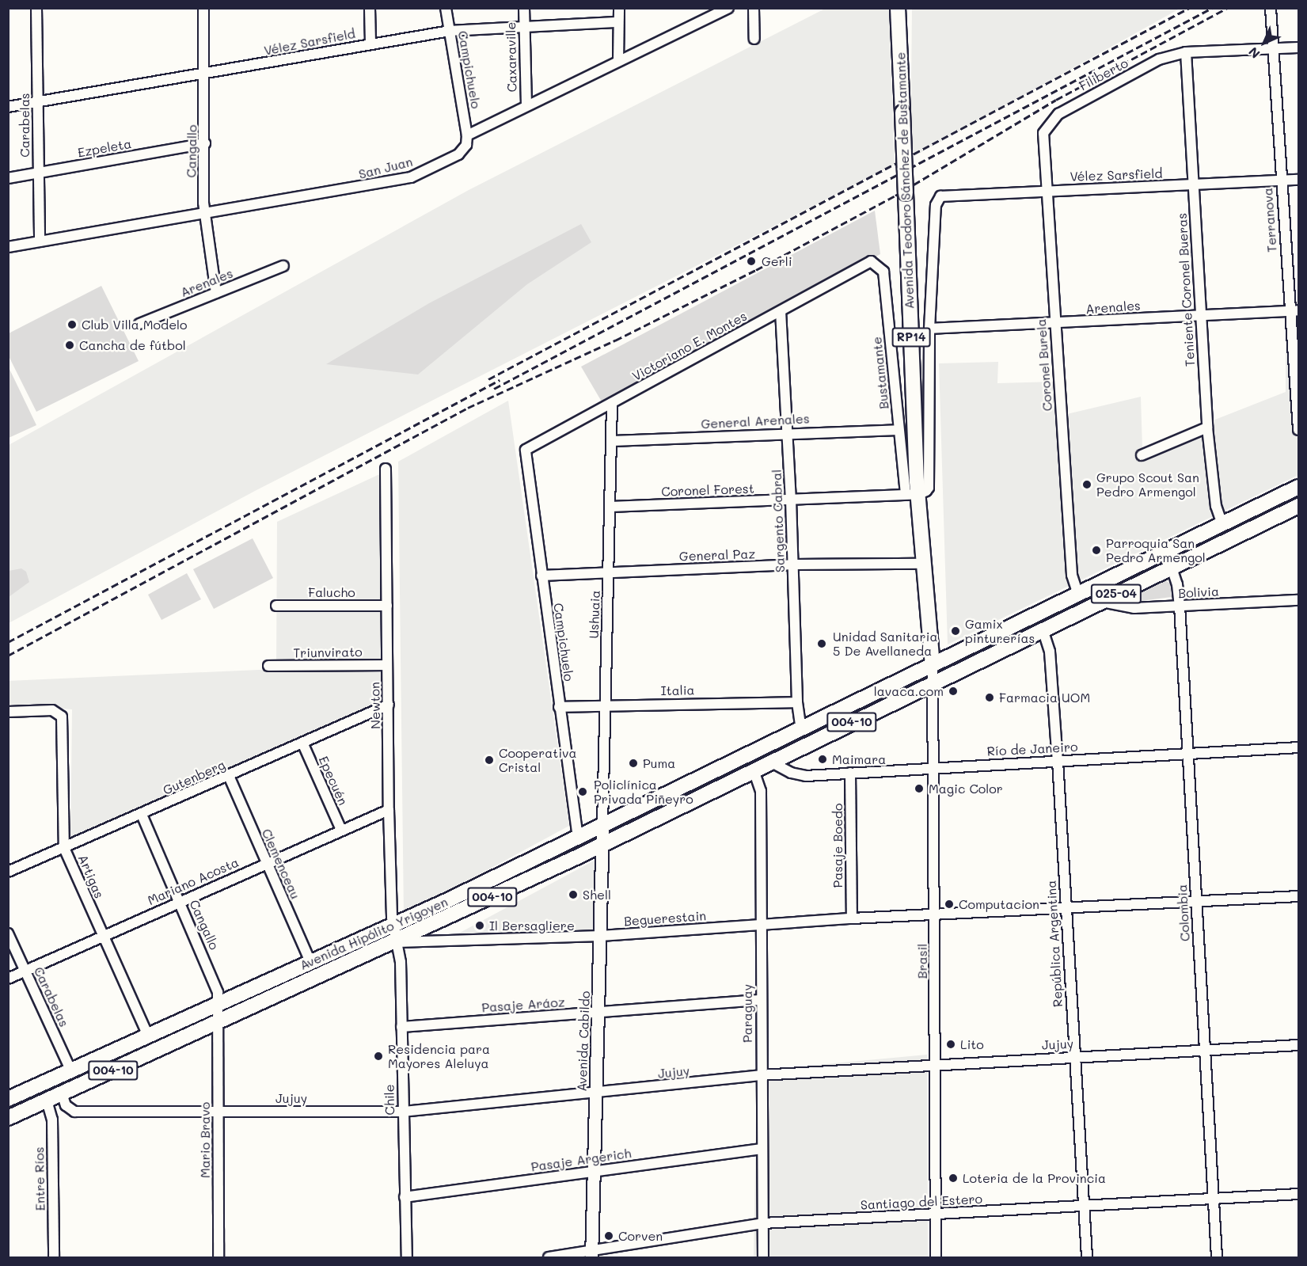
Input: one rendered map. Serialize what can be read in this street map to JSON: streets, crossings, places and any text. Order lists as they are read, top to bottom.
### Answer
{
  "streets": {
    "main road": [
      "Avenida Teodoro Sánchez de Bustamante",
      "RP14",
      "025-04",
      "004-10",
      "Avenida Hipólito Yrigoyen"
    ],
    "street": [
      "Vélez Sarsfield",
      "Caxaraville",
      "Campichuelo",
      "Filiberto",
      "Carabelas",
      "Ezpeleta",
      "Cangallo",
      "San Juan",
      "Terranova",
      "Arenales",
      "Teniente Coronel Bueras",
      "Victoriano E. Montes",
      "Coronel Burela",
      "Bustamante",
      "General Arenales",
      "Coronel Forest",
      "Sargento Cabral",
      "General Paz",
      "Falucho",
      "Bolivia",
      "Ushuaia",
      "Triunvirato",
      "Italia",
      "Newton",
      "Río de Janeiro",
      "Gutenberg",
      "Epecuén",
      "Pasaje Boedo",
      "Clemenceau",
      "Artigas",
      "Mariano Acosta",
      "Colombia",
      "Beguerestain",
      "República Argentina",
      "Brasil",
      "Pasaje Aráoz",
      "Paraguay",
      "Avenida Cabildo",
      "Jujuy",
      "Chile",
      "Mario Bravo",
      "Pasaje Argerich",
      "Entre Ríos",
      "Santiago del Estero"
    ]
  },
  "crossings": [
    ["Vélez Sarsfield", "Caxaraville"],
    ["Vélez Sarsfield", "Campichuelo"],
    ["Vélez Sarsfield", "Carabelas"],
    ["Vélez Sarsfield", "Cangallo"],
    ["Vélez Sarsfield", "Terranova"],
    ["Vélez Sarsfield", "Arenales"],
    ["Vélez Sarsfield", "Teniente Coronel Bueras"],
    ["Vélez Sarsfield", "Coronel Burela"],
    ["Campichuelo", "San Juan"],
    ["Campichuelo", "Victoriano E. Montes"],
    ["Campichuelo", "General Paz"],
    ["Campichuelo", "Italia"],
    ["Campichuelo", "Avenida Hipólito Yrigoyen"],
    ["Filiberto", "Terranova"],
    ["Filiberto", "Teniente Coronel Bueras"],
    ["Filiberto", "Coronel Burela"],
    ["Carabelas", "Ezpeleta"],
    ["Carabelas", "San Juan"],
    ["Carabelas", "Mariano Acosta"],
    ["Carabelas", "Avenida Hipólito Yrigoyen"],
    ["Ezpeleta", "Cangallo"],
    ["Cangallo", "San Juan"],
    ["Cangallo", "Arenales"],
    ["Cangallo", "Gutenberg"],
    ["Cangallo", "Mariano Acosta"],
    ["Cangallo", "Avenida Hipólito Yrigoyen"],
    ["Cangallo", "Mario Bravo"],
    ["Avenida Teodoro Sánchez de Bustamante", "Bustamante"],
    ["Avenida Teodoro Sánchez de Bustamante", "Coronel Forest"],
    ["Avenida Teodoro Sánchez de Bustamante", "General Paz"],
    ["Avenida Teodoro Sánchez de Bustamante", "Avenida Hipólito Yrigoyen"],
    ["Avenida Teodoro Sánchez de Bustamante", "Brasil"],
    ["Terranova", "Arenales"],
    ["Arenales", "Teniente Coronel Bueras"],
    ["Arenales", "Coronel Burela"],
    ["Teniente Coronel Bueras", "Avenida Hipólito Yrigoyen"],
    ["Victoriano E. Montes", "Bustamante"],
    ["Victoriano E. Montes", "Sargento Cabral"],
    ["Victoriano E. Montes", "Ushuaia"],
    ["Coronel Burela", "Avenida Hipólito Yrigoyen"],
    ["Bustamante", "General Arenales"],
    ["Bustamante", "Coronel Forest"],
    ["General Arenales", "Sargento Cabral"],
    ["General Arenales", "Ushuaia"],
    ["Coronel Forest", "Sargento Cabral"],
    ["Coronel Forest", "Ushuaia"],
    ["Sargento Cabral", "General Paz"],
    ["Sargento Cabral", "Italia"],
    ["Sargento Cabral", "Avenida Hipólito Yrigoyen"],
    ["General Paz", "Ushuaia"],
    ["Falucho", "Newton"],
    ["Bolivia", "Colombia"],
    ["Bolivia", "Avenida Hipólito Yrigoyen"],
    ["Ushuaia", "Italia"],
    ["Ushuaia", "Avenida Hipólito Yrigoyen"],
    ["Ushuaia", "Avenida Cabildo"],
    ["Triunvirato", "Newton"],
    ["Newton", "Gutenberg"],
    ["Newton", "Mariano Acosta"],
    ["Newton", "Beguerestain"],
    ["Newton", "Avenida Hipólito Yrigoyen"],
    ["Newton", "Chile"],
    ["Río de Janeiro", "Pasaje Boedo"],
    ["Río de Janeiro", "Colombia"],
    ["Río de Janeiro", "Avenida Hipólito Yrigoyen"],
    ["Río de Janeiro", "República Argentina"],
    ["Río de Janeiro", "Brasil"],
    ["Gutenberg", "Epecuén"],
    ["Gutenberg", "Clemenceau"],
    ["Gutenberg", "Artigas"],
    ["Epecuén", "Mariano Acosta"],
    ["Pasaje Boedo", "Beguerestain"],
    ["Clemenceau", "Mariano Acosta"],
    ["Clemenceau", "Avenida Hipólito Yrigoyen"],
    ["Artigas", "Mariano Acosta"],
    ["Artigas", "Avenida Hipólito Yrigoyen"],
    ["Colombia", "Beguerestain"],
    ["Colombia", "Avenida Hipólito Yrigoyen"],
    ["Colombia", "Jujuy"],
    ["Colombia", "Santiago del Estero"],
    ["Beguerestain", "Avenida Hipólito Yrigoyen"],
    ["Beguerestain", "República Argentina"],
    ["Beguerestain", "Brasil"],
    ["Beguerestain", "Paraguay"],
    ["Beguerestain", "Avenida Cabildo"],
    ["Beguerestain", "Chile"],
    ["Avenida Hipólito Yrigoyen", "República Argentina"],
    ["Avenida Hipólito Yrigoyen", "Brasil"],
    ["Avenida Hipólito Yrigoyen", "Paraguay"],
    ["Avenida Hipólito Yrigoyen", "Avenida Cabildo"],
    ["Avenida Hipólito Yrigoyen", "Jujuy"],
    ["Avenida Hipólito Yrigoyen", "Chile"],
    ["Avenida Hipólito Yrigoyen", "Mario Bravo"],
    ["Avenida Hipólito Yrigoyen", "Entre Ríos"],
    ["República Argentina", "Jujuy"],
    ["República Argentina", "Santiago del Estero"],
    ["Brasil", "Jujuy"],
    ["Brasil", "Santiago del Estero"],
    ["Pasaje Aráoz", "Paraguay"],
    ["Pasaje Aráoz", "Avenida Cabildo"],
    ["Pasaje Aráoz", "Chile"],
    ["Paraguay", "Jujuy"],
    ["Paraguay", "Pasaje Argerich"],
    ["Paraguay", "Santiago del Estero"],
    ["Avenida Cabildo", "Jujuy"],
    ["Avenida Cabildo", "Pasaje Argerich"],
    ["Avenida Cabildo", "Santiago del Estero"],
    ["Jujuy", "Chile"],
    ["Jujuy", "Mario Bravo"],
    ["Chile", "Pasaje Argerich"]
  ],
  "places": [
    "Gerli",
    "Club Villa Modelo",
    "Cancha de fútbol",
    "Grupo Scout San Pedro Armengol",
    "Parroquia San Pedro Armengol",
    "Gamix pinturerías",
    "Unidad Sanitaria 5 De Avellaneda",
    "lavaca.com",
    "Farmacia UOM",
    "Maimara",
    "Cooperativa Cristal",
    "Puma",
    "Magic Color",
    "Policlínica Privada Piñeyro",
    "Shell",
    "Computacion",
    "Il Bersagliere",
    "Lito",
    "Residencia para Mayores Aleluya",
    "Loteria de la Provincia",
    "Corven"
  ],
  "north": "bottom left"
}
